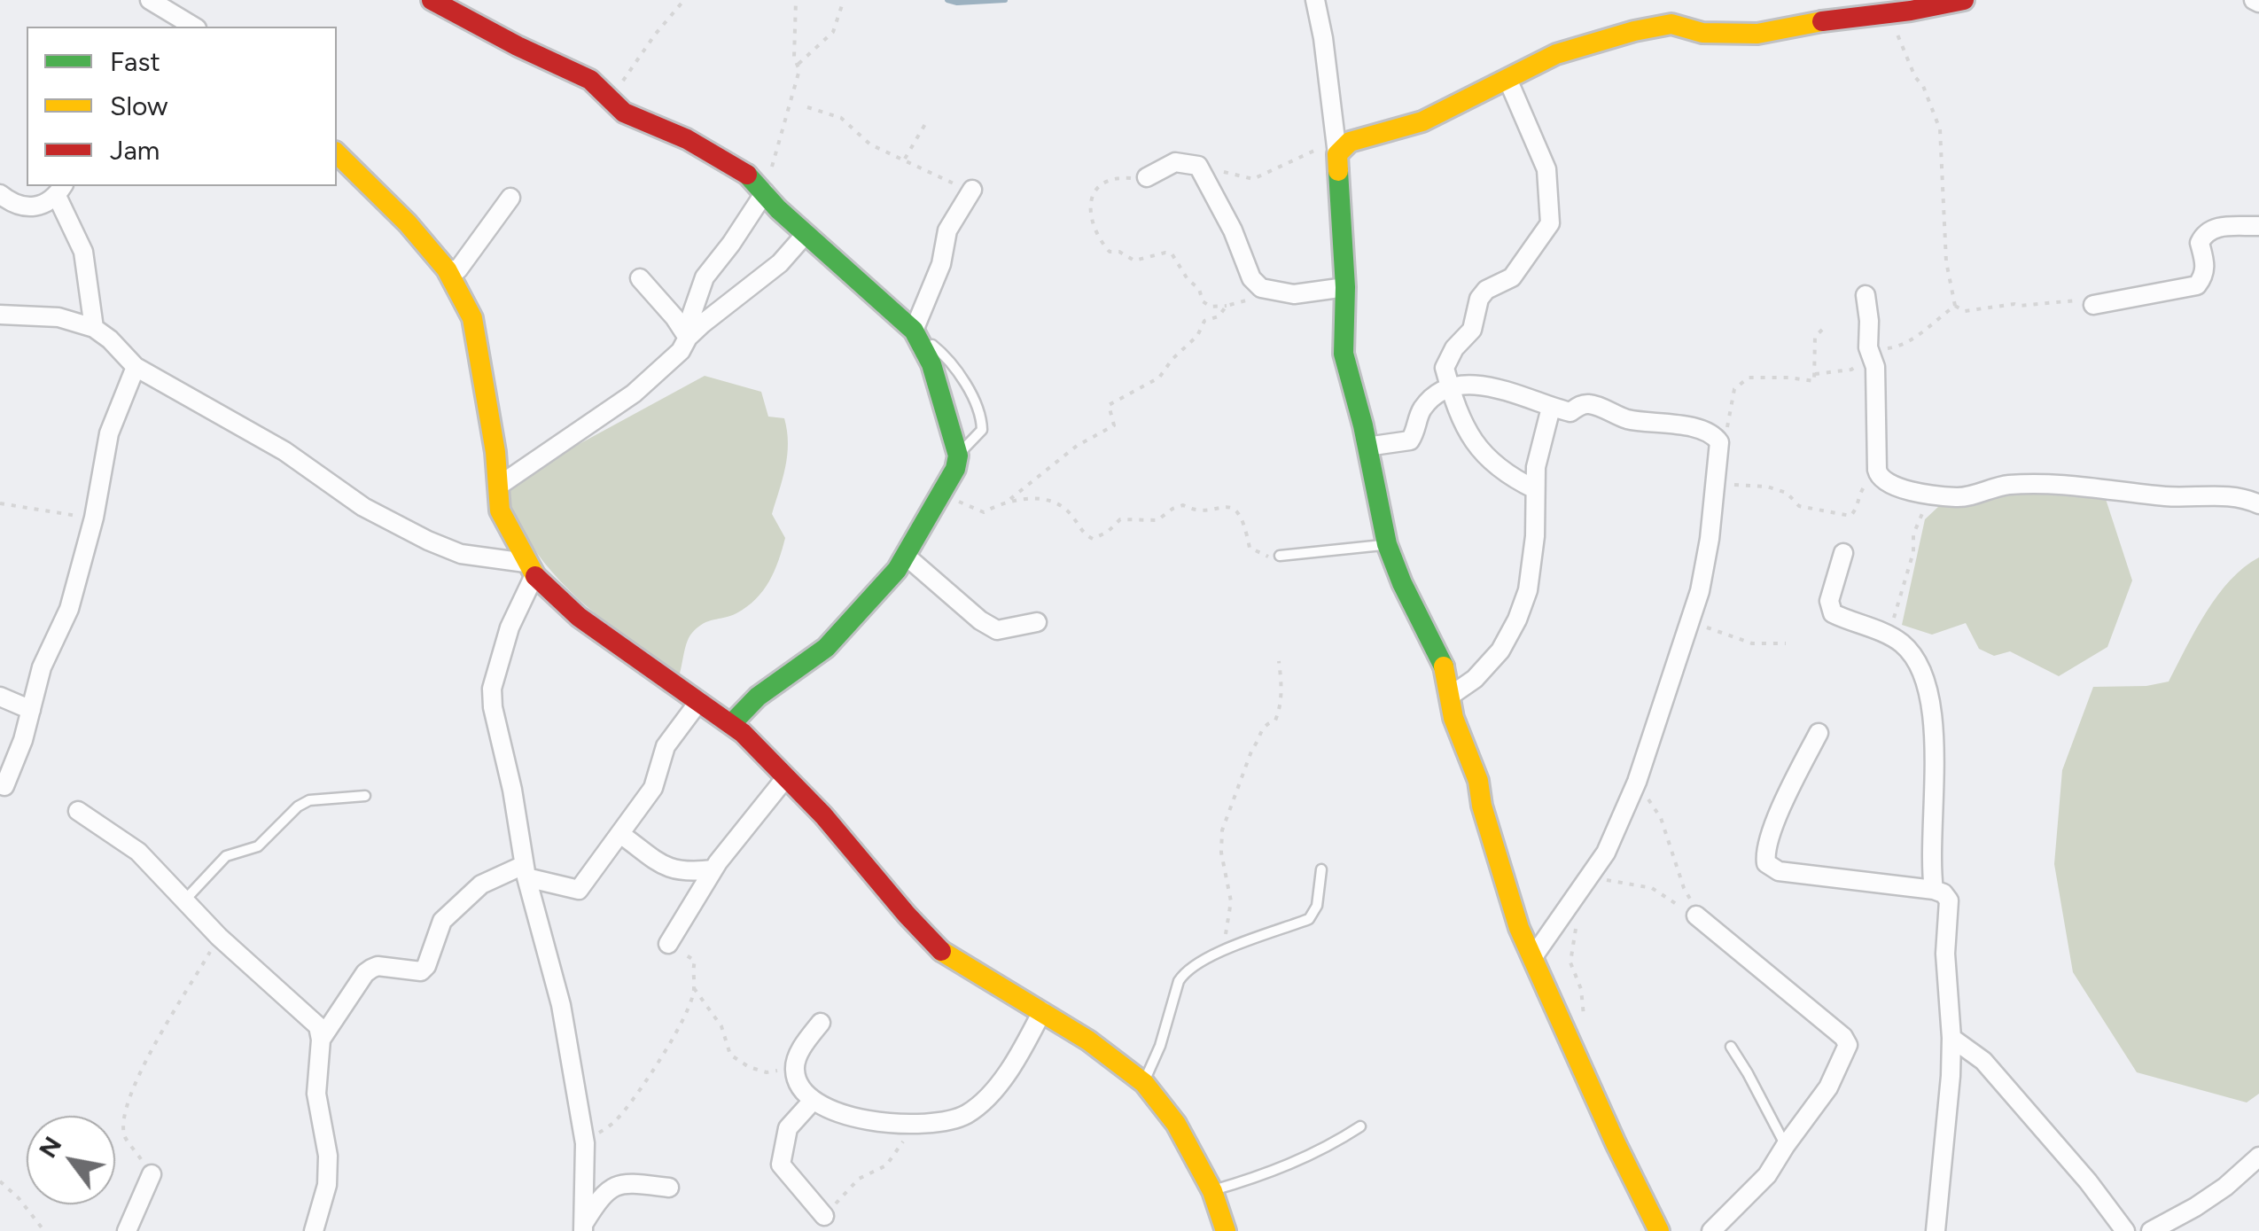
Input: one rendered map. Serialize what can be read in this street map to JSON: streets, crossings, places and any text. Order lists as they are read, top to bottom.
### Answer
{
  "legend": ["Fast", "Slow", "Jam"],
  "north": "top left"
}
